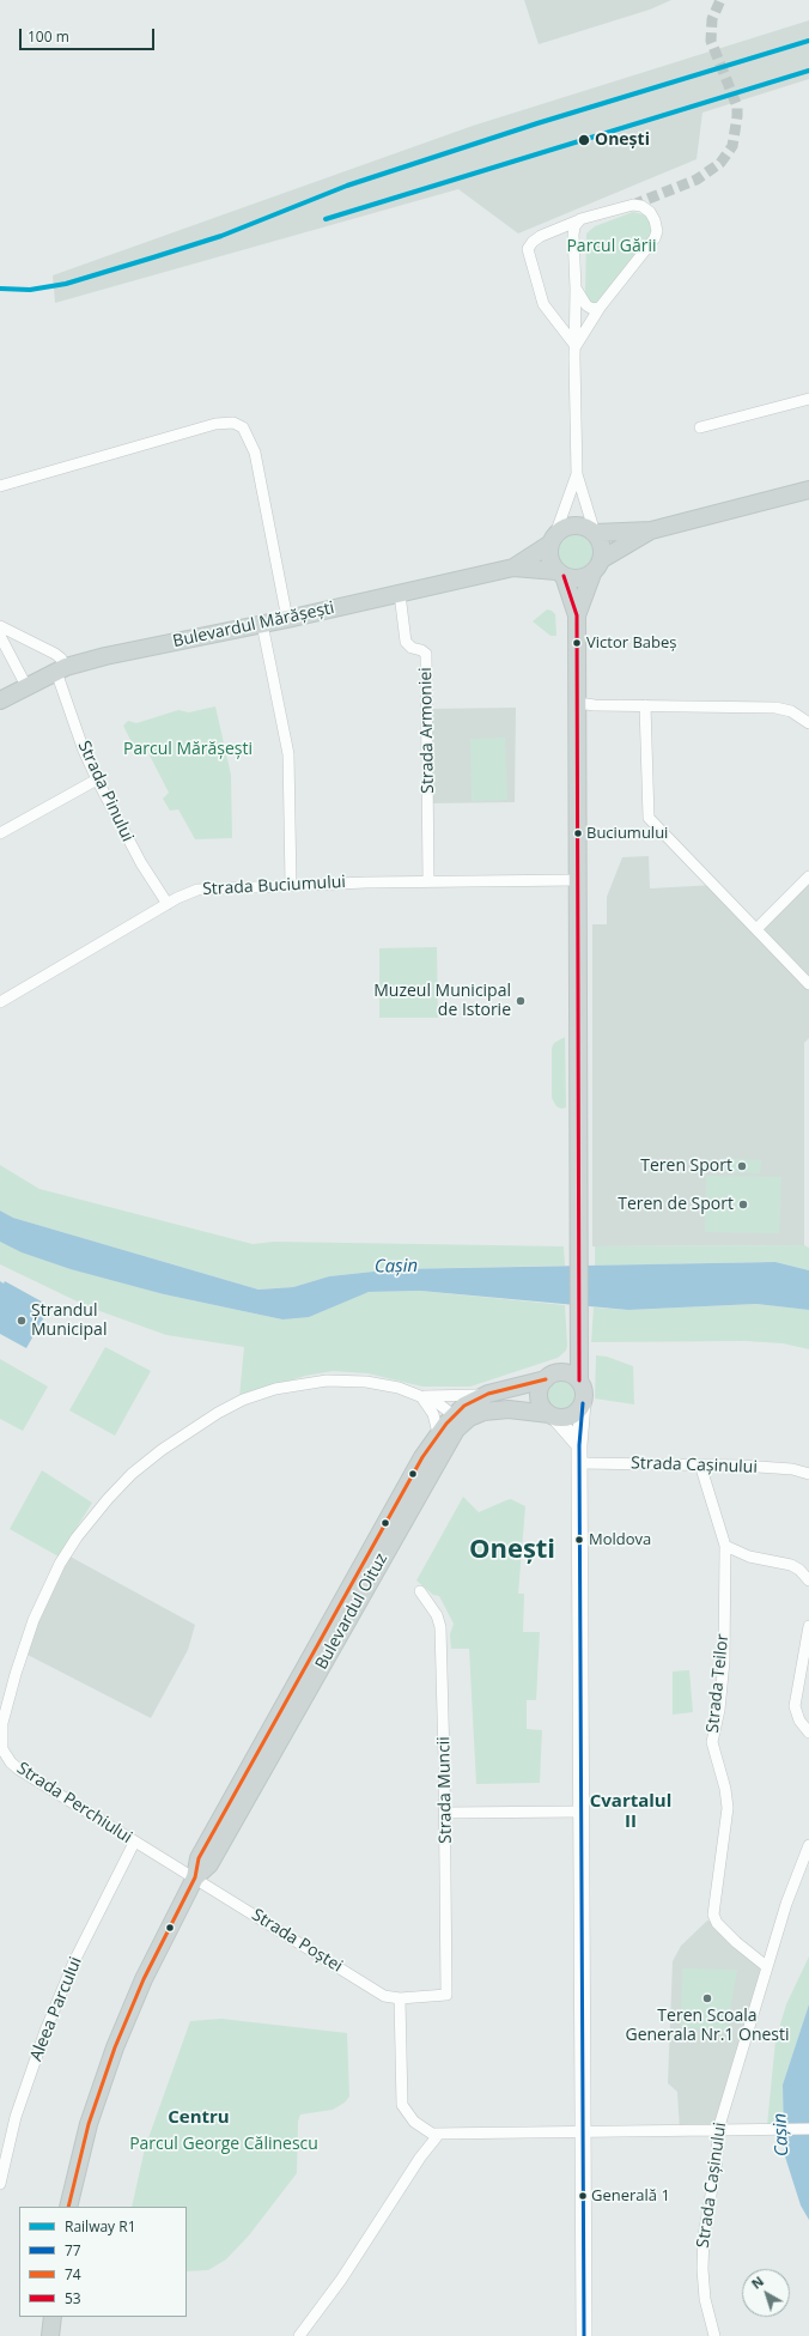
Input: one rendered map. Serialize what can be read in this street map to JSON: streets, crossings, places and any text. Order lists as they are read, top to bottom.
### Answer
{
  "streets": {
    "main road": ["Bulevardul Mărășești", "Bulevardul Oituz"],
    "street": [
      "Strada Armoniei",
      "Strada Pinului",
      "Strada Buciumului",
      "Strada Cașinului",
      "Strada Teilor",
      "Strada Muncii",
      "Strada Perchiului",
      "Strada Poștei",
      "Aleea Parcului"
    ]
  },
  "crossings": [
    ["Bulevardul Mărășești", "Strada Armoniei"],
    ["Bulevardul Mărășești", "Strada Pinului"],
    ["Strada Armoniei", "Strada Buciumului"],
    ["Strada Pinului", "Strada Buciumului"],
    ["Strada Cașinului", "Strada Teilor"],
    ["Bulevardul Oituz", "Strada Perchiului"],
    ["Bulevardul Oituz", "Strada Poștei"],
    ["Strada Muncii", "Strada Poștei"],
    ["Strada Perchiului", "Strada Poștei"],
    ["Strada Perchiului", "Aleea Parcului"]
  ],
  "districts": ["Onești", "Cvartalul II", "Centru"],
  "water": ["Cașin"],
  "parks": ["Parcul Gării", "Parcul Mărășești", "Parcul George Călinescu"],
  "places": [
    "Onești",
    "Victor Babeș",
    "Buciumului",
    "Muzeul Municipal de Istorie",
    "Teren Sport",
    "Teren de Sport",
    "Ștrandul Municipal",
    "Moldova",
    "Teren Scoala Generala Nr.1 Onesti",
    "Generală 1"
  ],
  "lines": [
    "rail line R1",
    "transit line 53",
    "transit line 74",
    "transit line 77"
  ],
  "legend": [
    "Railway R1",
    "77",
    "74",
    "53"
  ],
  "scale_bar": "100 m",
  "north": "top left"
}
